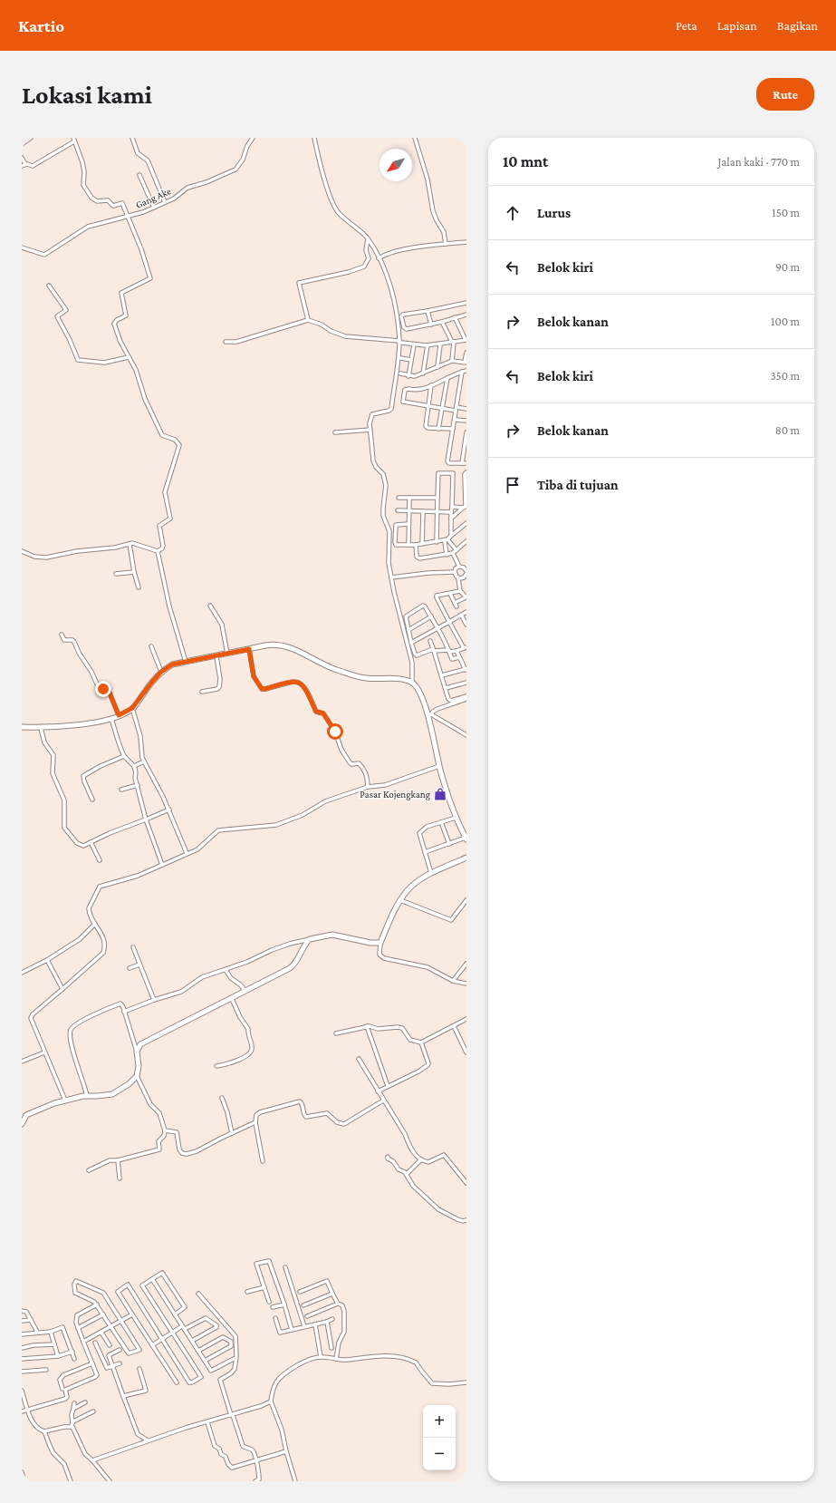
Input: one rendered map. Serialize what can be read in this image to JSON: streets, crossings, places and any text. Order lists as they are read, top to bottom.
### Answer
{
  "streets": {
    "street": ["Gang Ake"]
  },
  "places": {
    "shop": ["Pasar Kojengkang"]
  },
  "north": "bottom left",
  "page": {
    "header": "Kartio",
    "nav": ["Peta", "Lapisan", "Bagikan"],
    "buttons": "Rute",
    "title": "Lokasi kami",
    "heading": ["10 mnt", "Jalan kaki · 770 m"],
    "list": [
      ["Lurus", "150 m"],
      ["Belok kiri", "90 m"],
      ["Belok kanan", "100 m"],
      ["Belok kiri", "350 m"],
      ["Belok kanan", "80 m"],
      "Tiba di tujuan"
    ],
    "map_buttons": ["+", "−"]
  }
}
